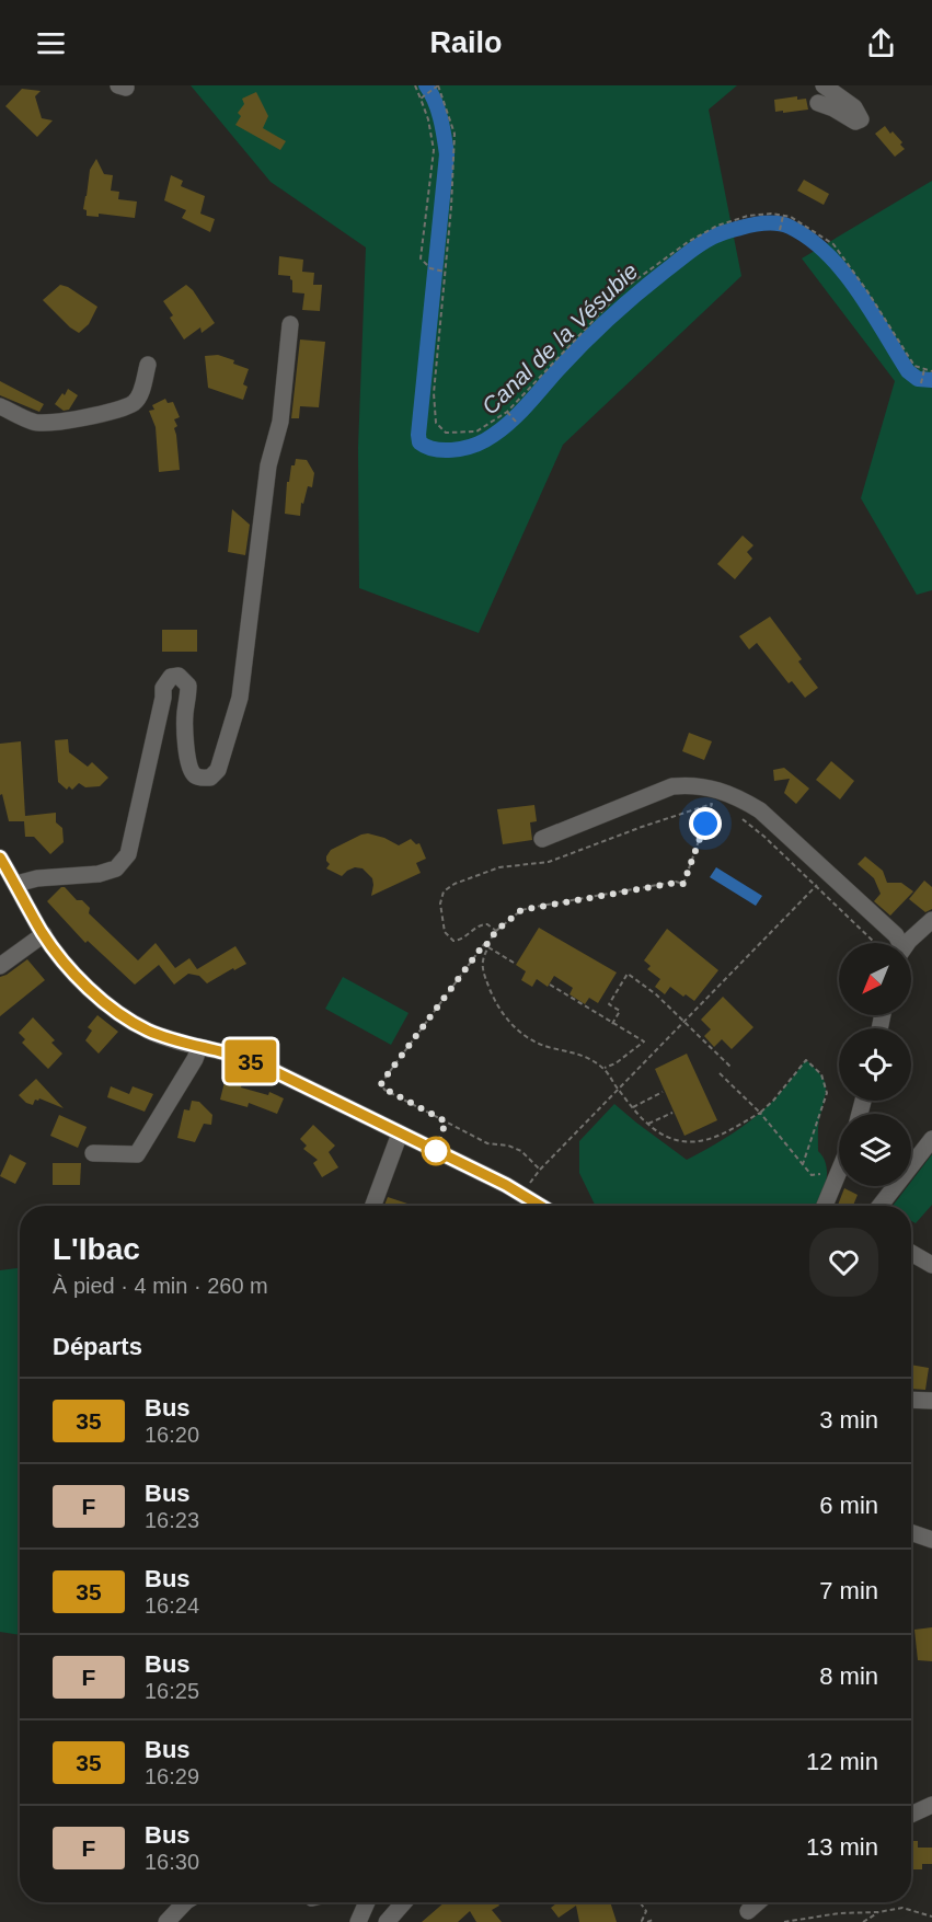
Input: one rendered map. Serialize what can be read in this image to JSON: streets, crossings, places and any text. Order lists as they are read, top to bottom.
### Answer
{
  "water": ["Canal de la Vésubie"],
  "lines": ["bus line 35"],
  "north": "bottom left",
  "page": {
    "header": "Railo",
    "on_map": "35",
    "heading": [
      ["L'Ibac", "À pied · 4 min · 260 m"],
      "Départs"
    ],
    "list": [
      {
        "mark": "35",
        "name": "Bus",
        "note": "16:20",
        "value": "3 min"
      },
      {
        "mark": "F",
        "name": "Bus",
        "note": "16:23",
        "value": "6 min"
      },
      {
        "mark": "35",
        "name": "Bus",
        "note": "16:24",
        "value": "7 min"
      },
      {
        "mark": "F",
        "name": "Bus",
        "note": "16:25",
        "value": "8 min"
      },
      {
        "mark": "35",
        "name": "Bus",
        "note": "16:29",
        "value": "12 min"
      },
      {
        "mark": "F",
        "name": "Bus",
        "note": "16:30",
        "value": "13 min"
      }
    ]
  }
}
